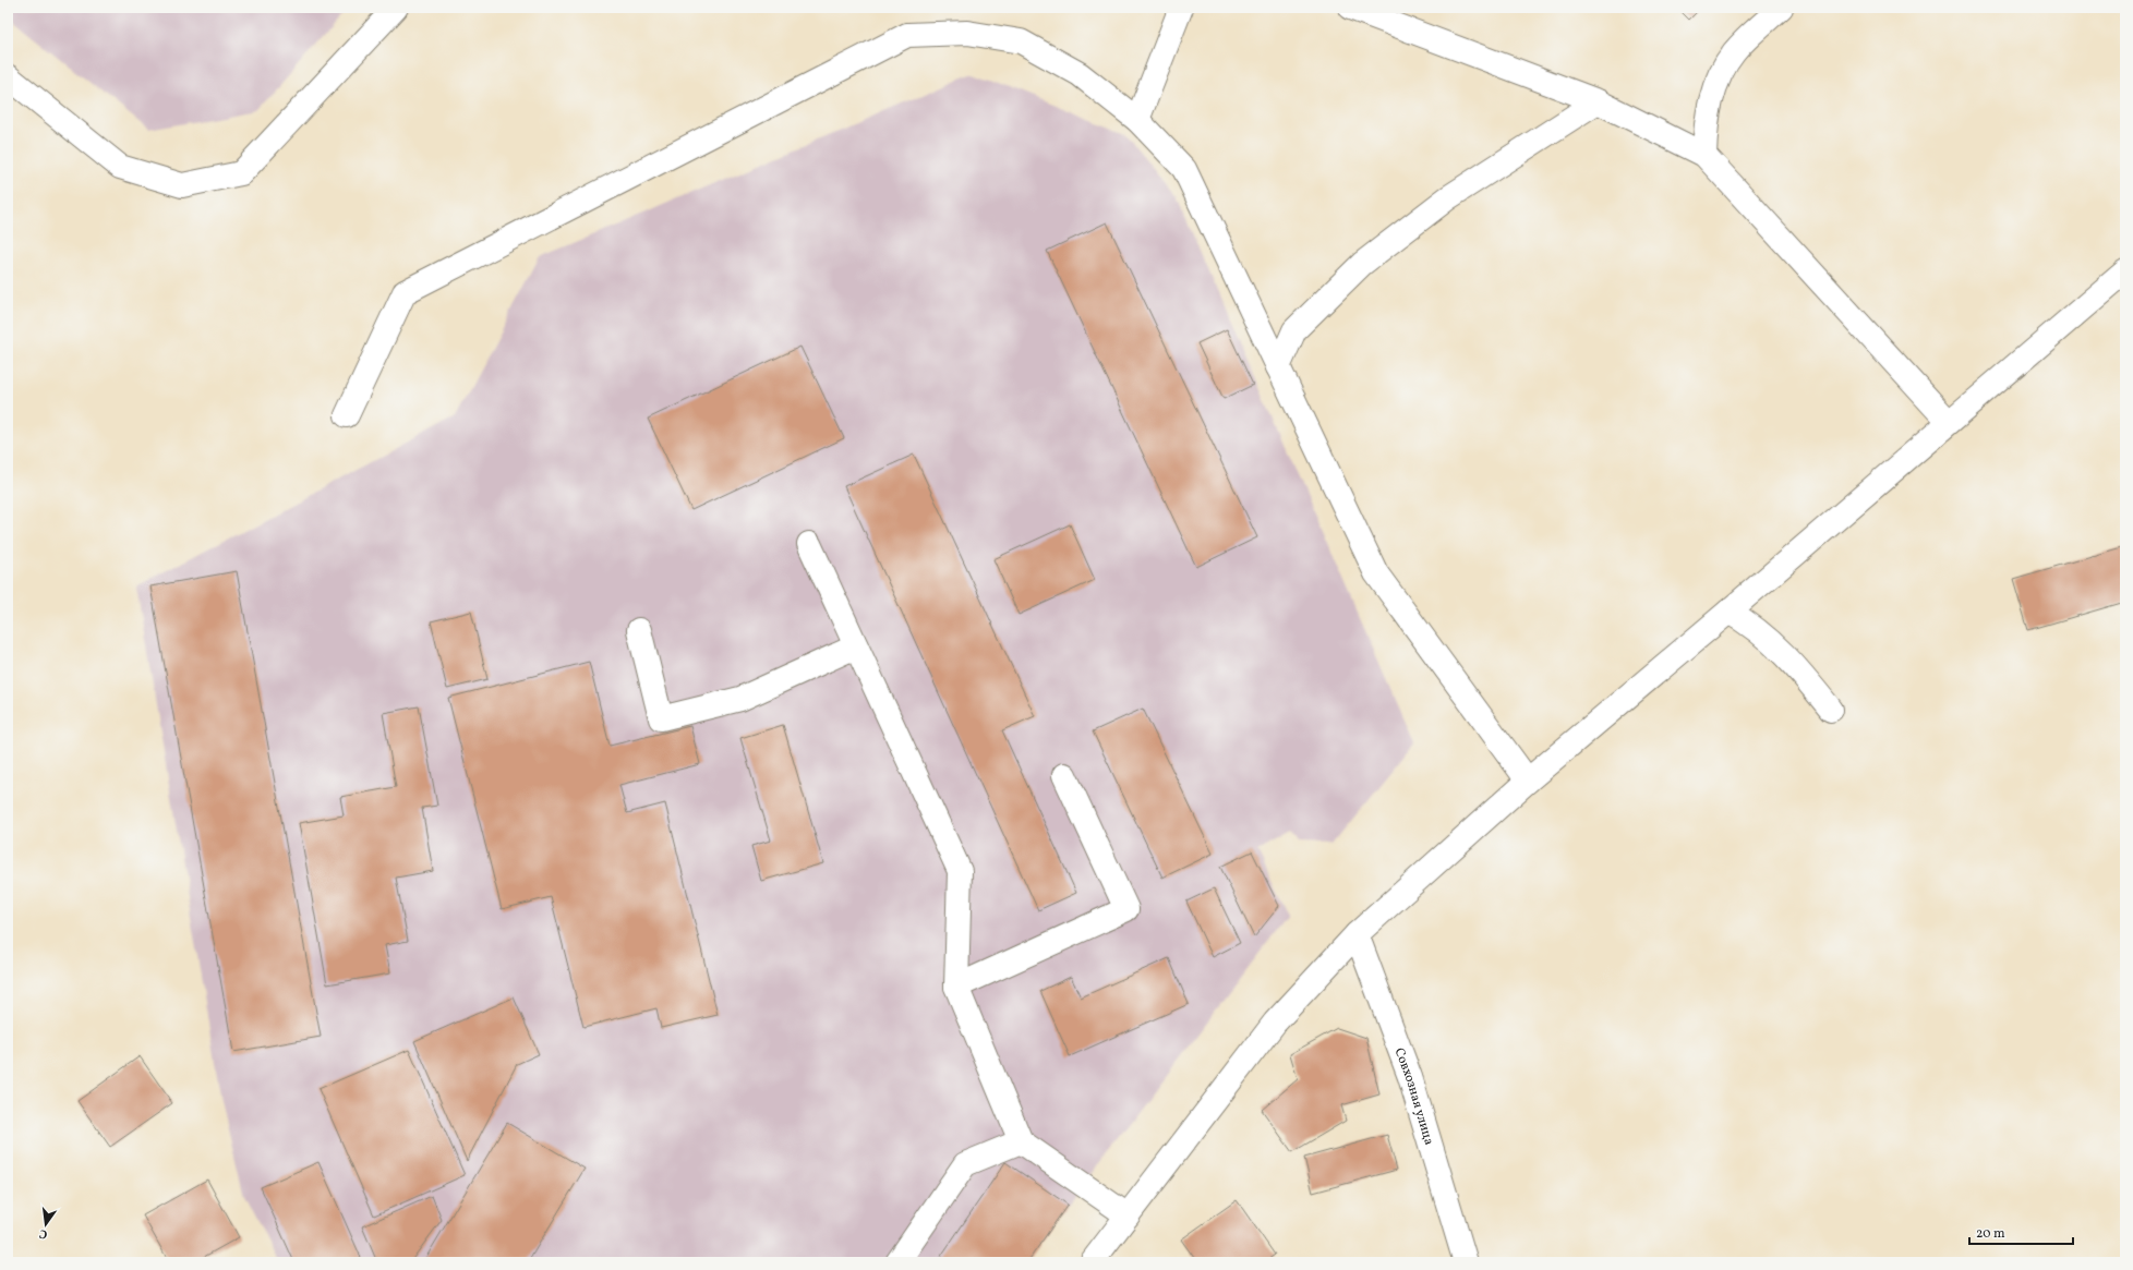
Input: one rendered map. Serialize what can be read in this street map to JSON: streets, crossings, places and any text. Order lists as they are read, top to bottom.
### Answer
{
  "streets": {
    "street": ["Совхозная улица"]
  },
  "scale_bar": "20 m",
  "north": "bottom"
}
